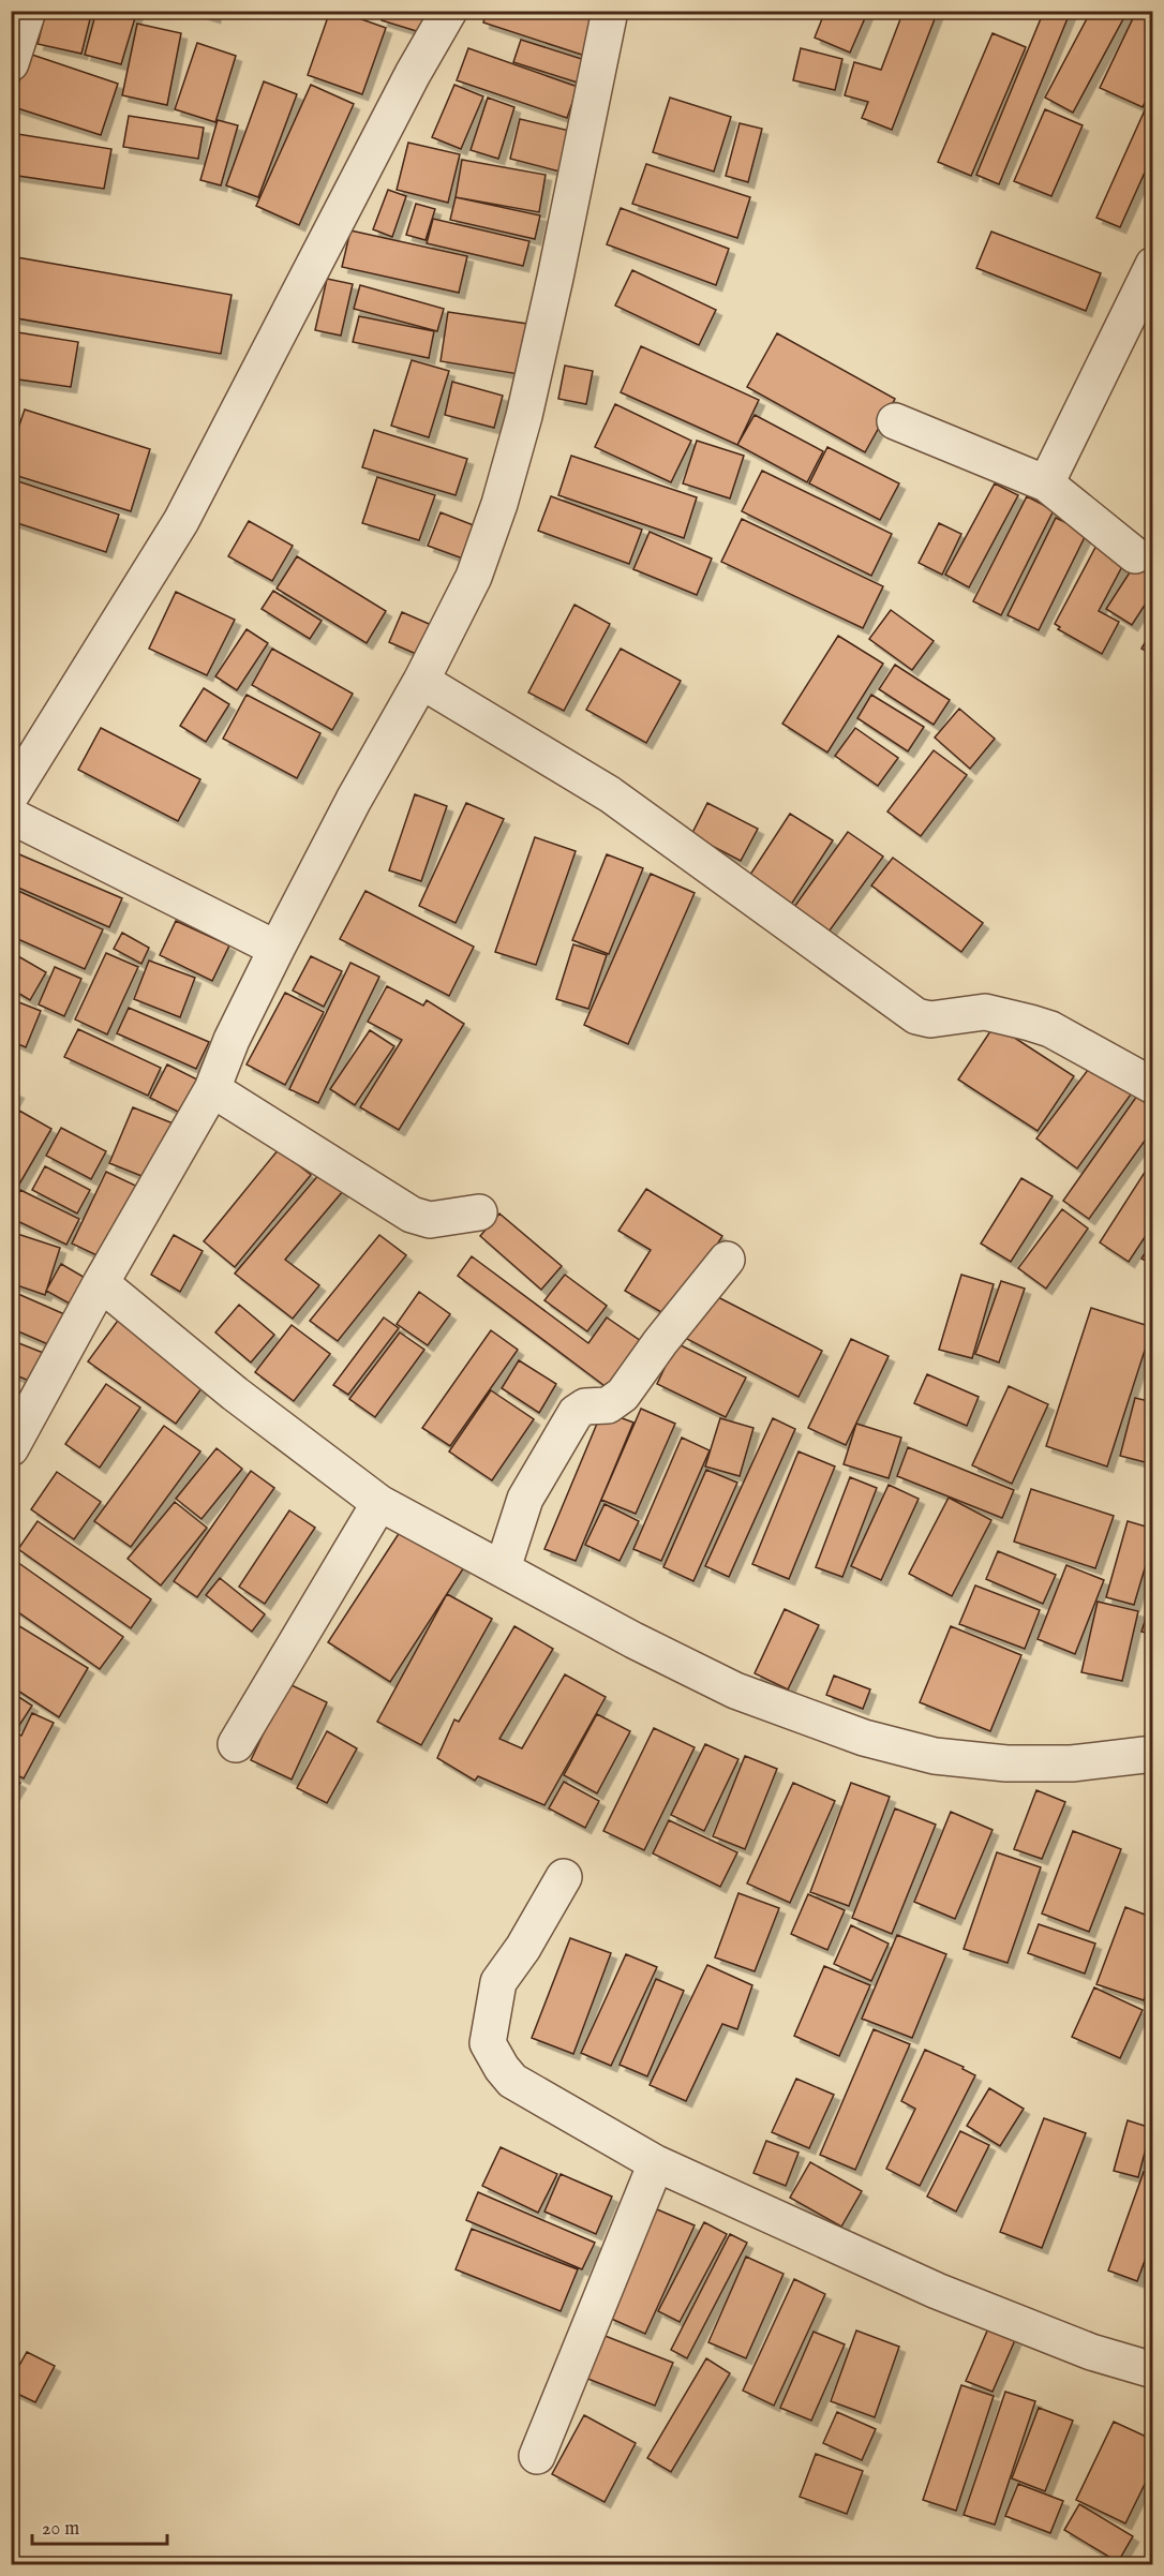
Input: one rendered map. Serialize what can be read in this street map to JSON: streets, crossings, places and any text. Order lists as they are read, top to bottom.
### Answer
{
  "scale_bar": "20 m"
}
